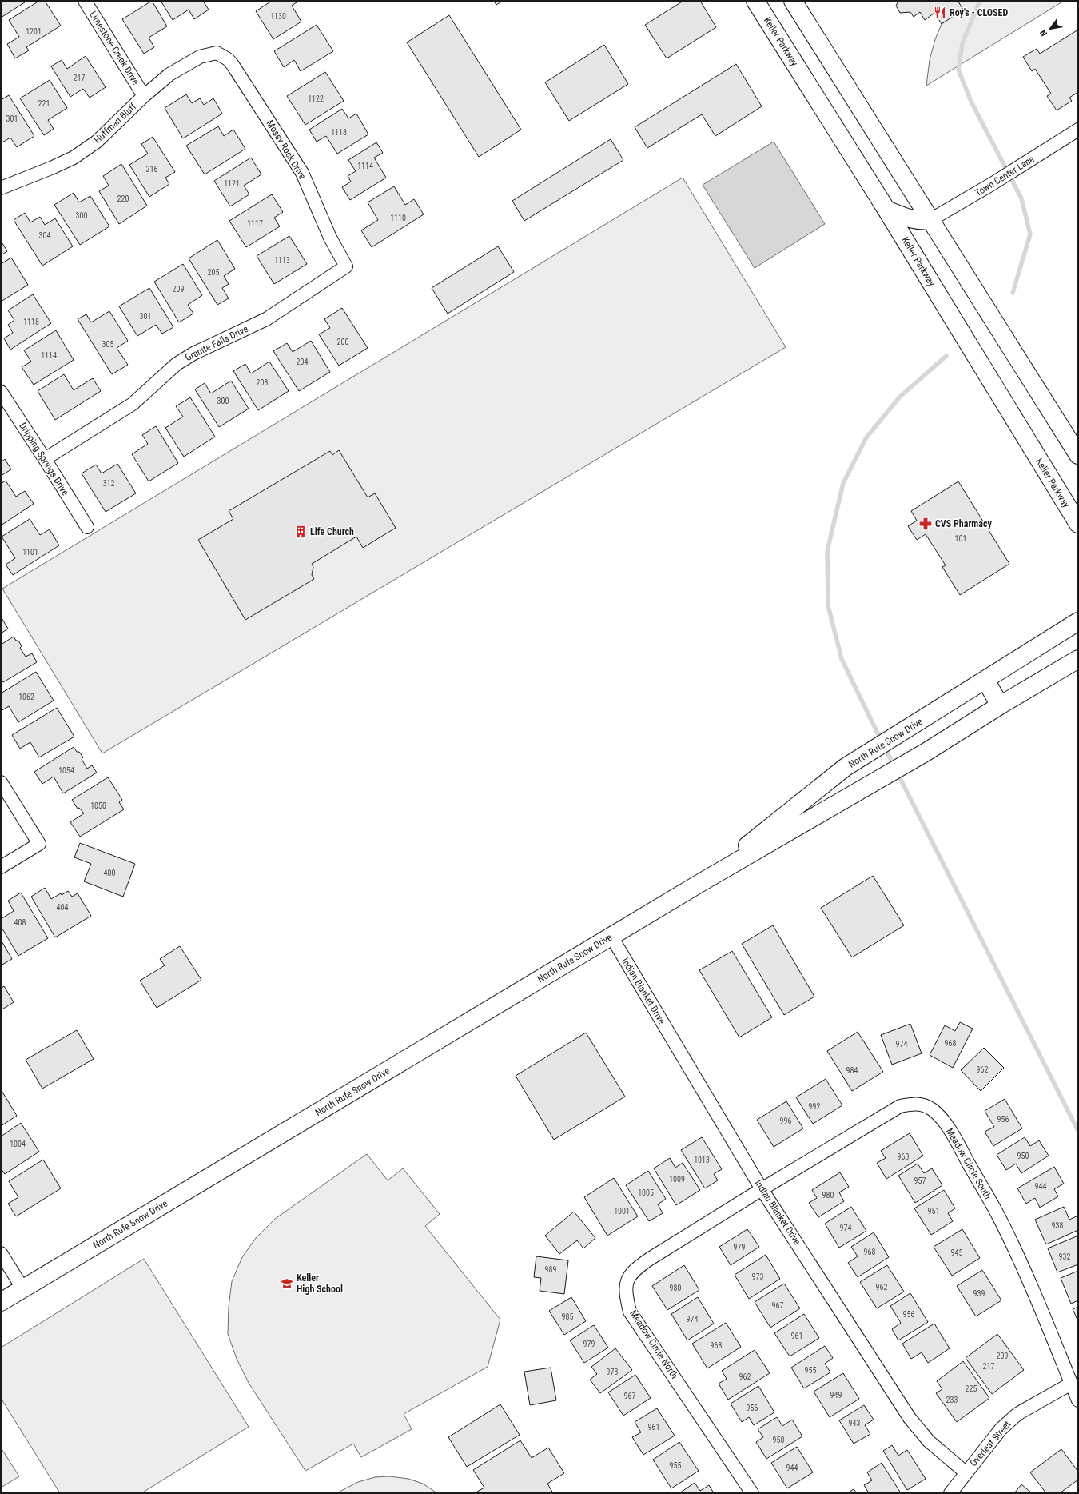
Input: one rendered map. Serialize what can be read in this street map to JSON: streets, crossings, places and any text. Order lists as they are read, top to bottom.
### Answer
{
  "streets": {
    "main road": ["Keller Parkway", "North Rufe Snow Drive"],
    "street": [
      "Limestone Creek Drive",
      "Huffman Bluff",
      "Mossy Rock Drive",
      "Town Center Lane",
      "Granite Falls Drive",
      "Dripping Springs Drive",
      "Indian Blanket Drive",
      "Meadow Circle South",
      "Meadow Circle North",
      "Overleaf Street"
    ]
  },
  "crossings": [
    ["Limestone Creek Drive", "Huffman Bluff"],
    ["Huffman Bluff", "Mossy Rock Drive"],
    ["Mossy Rock Drive", "Granite Falls Drive"],
    ["Granite Falls Drive", "Dripping Springs Drive"],
    ["North Rufe Snow Drive", "Indian Blanket Drive"],
    ["Indian Blanket Drive", "Meadow Circle South"],
    ["Indian Blanket Drive", "Meadow Circle North"],
    ["Indian Blanket Drive", "Overleaf Street"],
    ["Meadow Circle South", "Meadow Circle North"],
    ["Meadow Circle South", "Overleaf Street"]
  ],
  "places": {
    "restaurant": ["Roy's - CLOSED"],
    "pharmacy": ["CVS Pharmacy"],
    "building": ["Life Church"],
    "school or university": ["Keller High School"]
  },
  "house_numbers": [
    "1130",
    "1201",
    "217",
    "1122",
    "221",
    "301",
    "1118",
    "1114",
    "216",
    "1121",
    "220",
    "300",
    "1110",
    "1117",
    "304",
    "1113",
    "205",
    "209",
    "301",
    "1118",
    "200",
    "305",
    "1114",
    "204",
    "208",
    "300",
    "312",
    "101",
    "1101",
    "1062",
    "1054",
    "1050",
    "400",
    "404",
    "408",
    "968",
    "974",
    "962",
    "984",
    "992",
    "956",
    "996",
    "1004",
    "950",
    "963",
    "1013",
    "1009",
    "957",
    "944",
    "1005",
    "980",
    "1001",
    "951",
    "938",
    "974",
    "979",
    "968",
    "945",
    "932",
    "989",
    "973",
    "962",
    "980",
    "939",
    "967",
    "956",
    "985",
    "974",
    "961",
    "979",
    "968",
    "209",
    "217",
    "955",
    "973",
    "962",
    "225",
    "949",
    "967",
    "233",
    "956",
    "943",
    "961",
    "950",
    "955",
    "944"
  ],
  "north": "bottom left"
}
